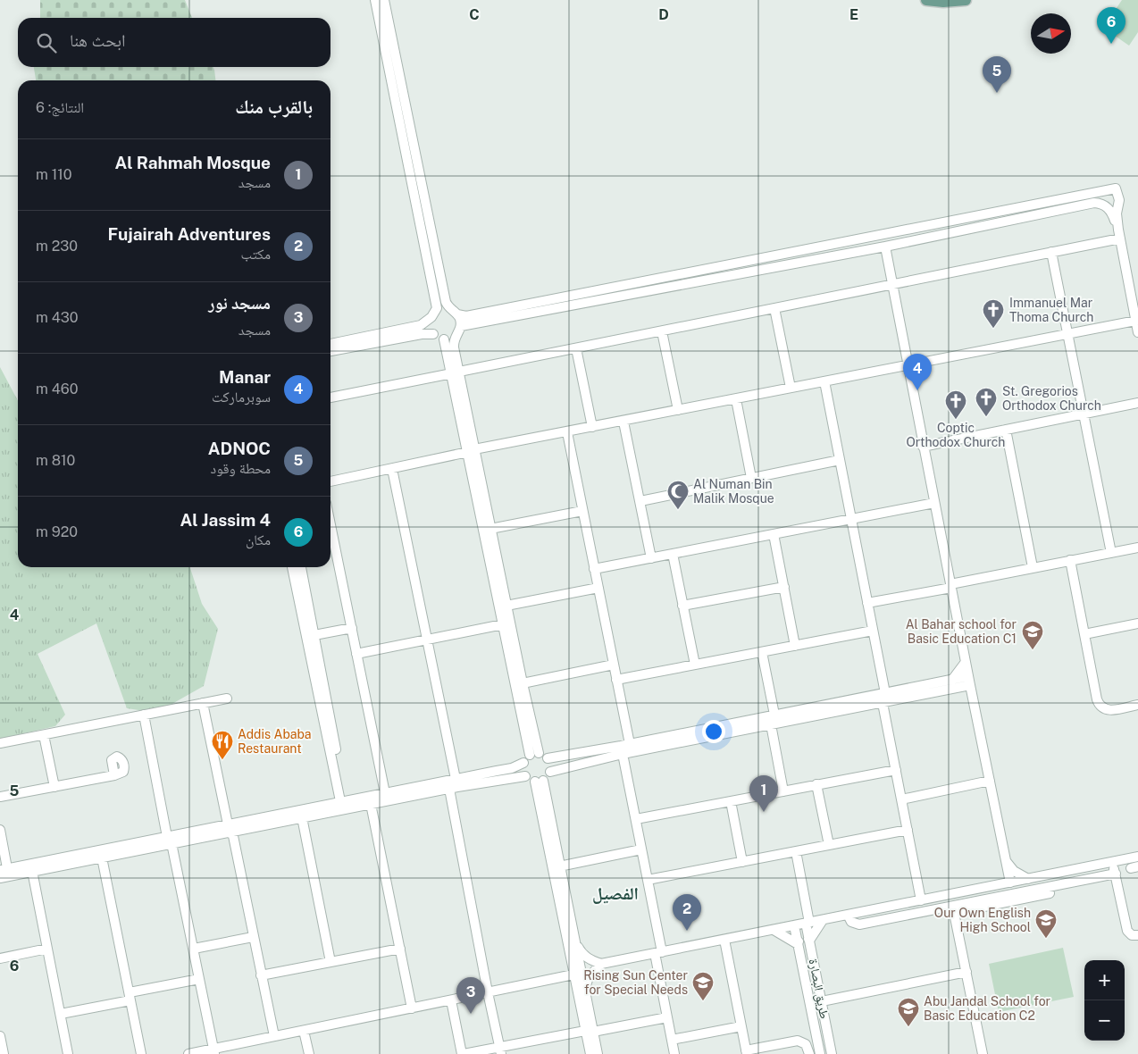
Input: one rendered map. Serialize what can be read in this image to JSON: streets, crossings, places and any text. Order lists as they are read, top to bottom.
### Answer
{
  "streets": {
    "street": ["طريق البصارة"]
  },
  "districts": ["الفصيل"],
  "places": {
    "church": ["Immanuel Mar Thoma Church", "St. Gregorios Orthodox Church", "Coptic Orthodox Church"],
    "mosque": ["Al Numan Bin Malik Mosque"],
    "school or university": [
      "Al Bahar school for Basic Education C1",
      "Our Own English High School",
      "Rising Sun Center for Special Needs",
      "Abu Jandal School for Basic Education C2"
    ],
    "restaurant": ["Addis Ababa Restaurant"]
  },
  "north": "right",
  "page": {
    "pins": [
      "6",
      "5",
      "4",
      "1",
      "2",
      "3"
    ],
    "search": "ابحث هنا",
    "heading": ["بالقرب منك", "النتائج: 6"],
    "list": [
      {
        "mark": "1",
        "name": "Al Rahmah Mosque",
        "note": "مسجد",
        "value": "110 m"
      },
      {
        "mark": "2",
        "name": "Fujairah Adventures",
        "note": "مكتب",
        "value": "230 m"
      },
      {
        "mark": "3",
        "name": "مسجد نور",
        "note": "مسجد",
        "value": "430 m"
      },
      {
        "mark": "4",
        "name": "Manar",
        "note": "سوبرماركت",
        "value": "460 m"
      },
      {
        "mark": "5",
        "name": "ADNOC",
        "note": "محطة وقود",
        "value": "810 m"
      },
      {
        "mark": "6",
        "name": "Al Jassim 4",
        "note": "مكان",
        "value": "920 m"
      }
    ],
    "map_buttons": ["+", "−"]
  },
  "grid": {
    "columns": ["C", "D", "E"],
    "rows": ["4", "5", "6"]
  }
}
